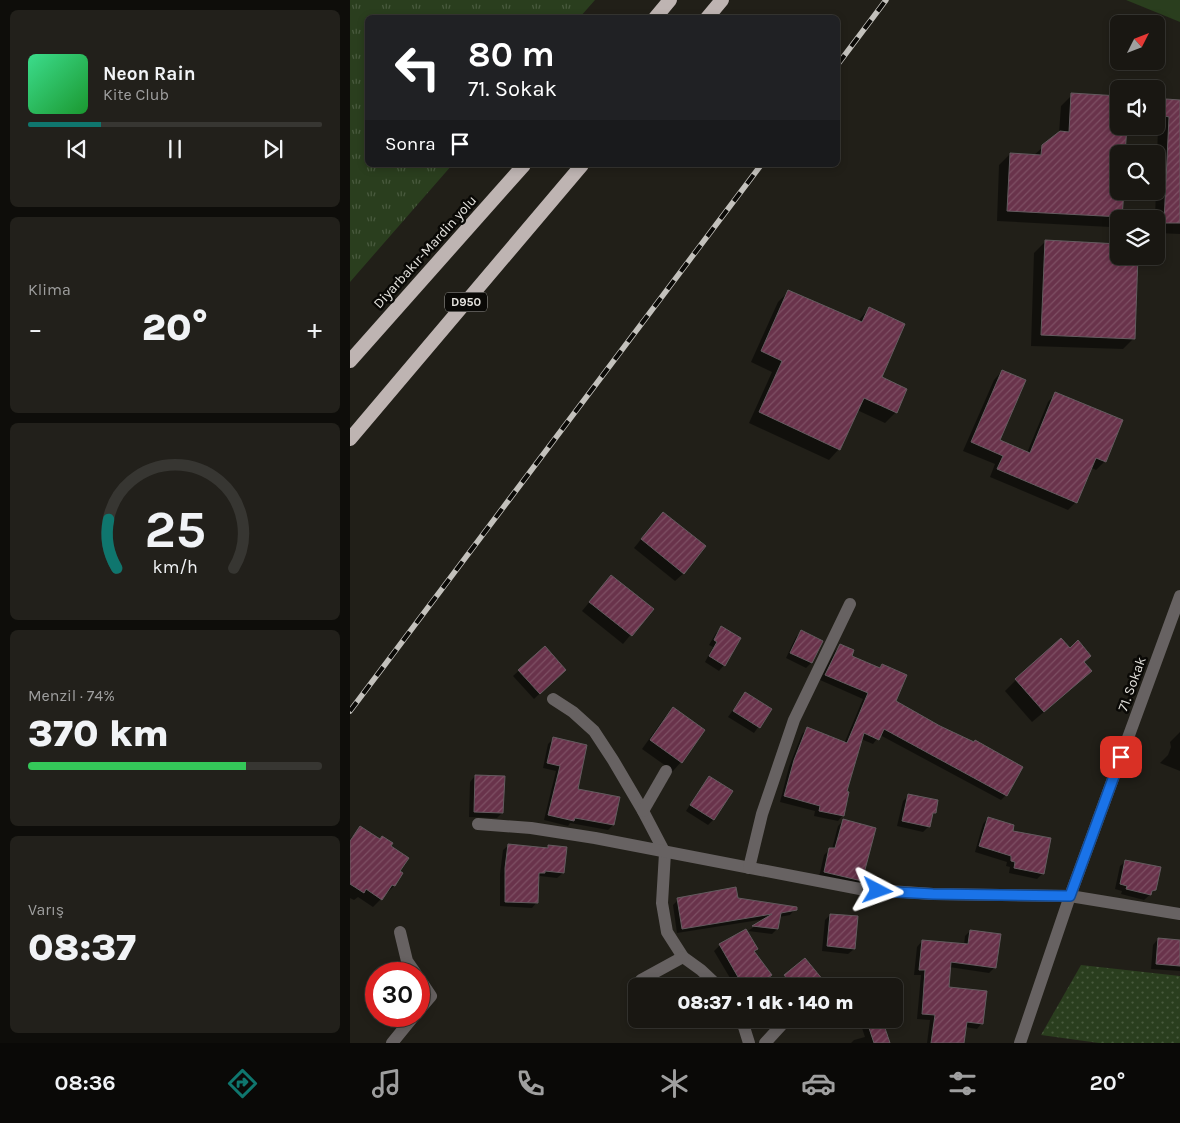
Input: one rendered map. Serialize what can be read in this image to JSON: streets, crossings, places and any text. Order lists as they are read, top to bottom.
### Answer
{
  "streets": {
    "highway": ["Diyarbakır-Mardin yolu", "D950"],
    "street": ["71. Sokak"]
  },
  "north": "top right",
  "page": {
    "turn": ["80 m", "71. Sokak"],
    "song": ["Neon Rain", "Kite Club"],
    "then": "Sonra",
    "tile": [
      "Klima",
      ["Menzil · 74%", "370 km"],
      ["Varış", "08:37"]
    ],
    "heat": ["−", "20°", "+"],
    "limit": "30",
    "trip": "08:37 · 1 dk · 140 m",
    "tabs": ["08:36", "20°"],
    "gauge": ["25", "km/h"]
  }
}
